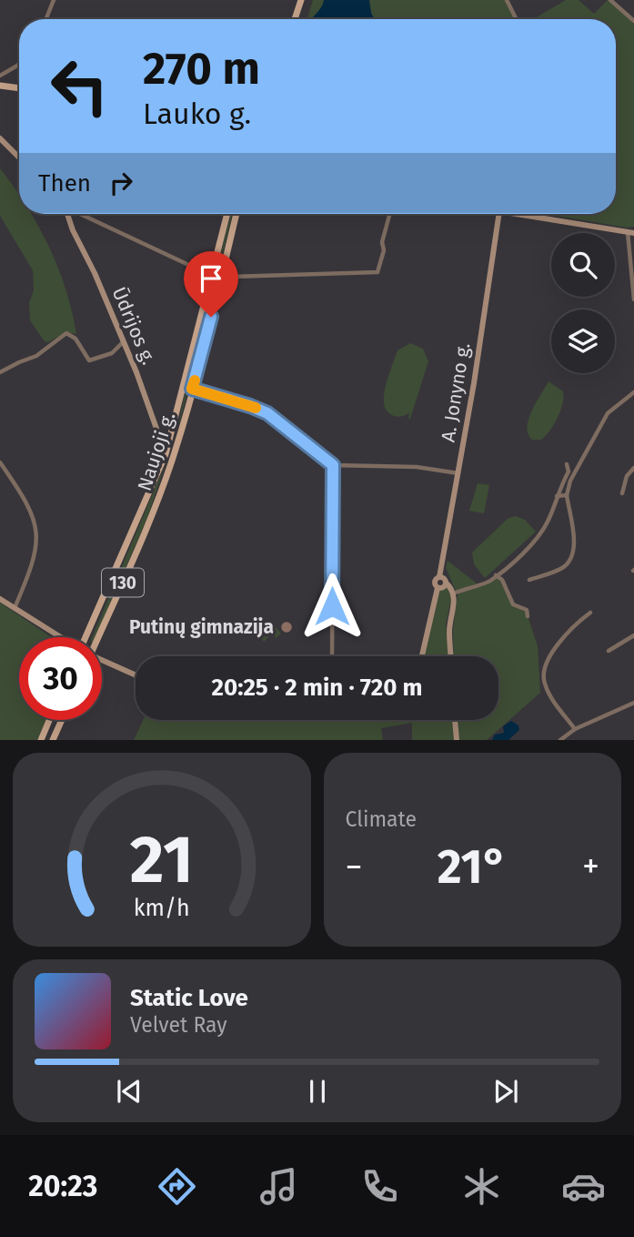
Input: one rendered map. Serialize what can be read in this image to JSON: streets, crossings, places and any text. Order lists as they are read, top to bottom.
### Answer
{
  "streets": {
    "main road": ["Naujoji g.", "130"],
    "street": ["Ūdrijos g.", "A. Jonyno g."]
  },
  "crossings": [
    ["Ūdrijos g.", "Naujoji g."]
  ],
  "places": ["Putinų gimnazija"],
  "page": {
    "turn": ["270 m", "Lauko g."],
    "then": "Then",
    "limit": "30",
    "trip": "20:25 · 2 min · 720 m",
    "tile": "Climate",
    "heat": ["−", "21°", "+"],
    "song": ["Static Love", "Velvet Ray"],
    "tabs": "20:23",
    "gauge": ["21", "km/h"]
  }
}
